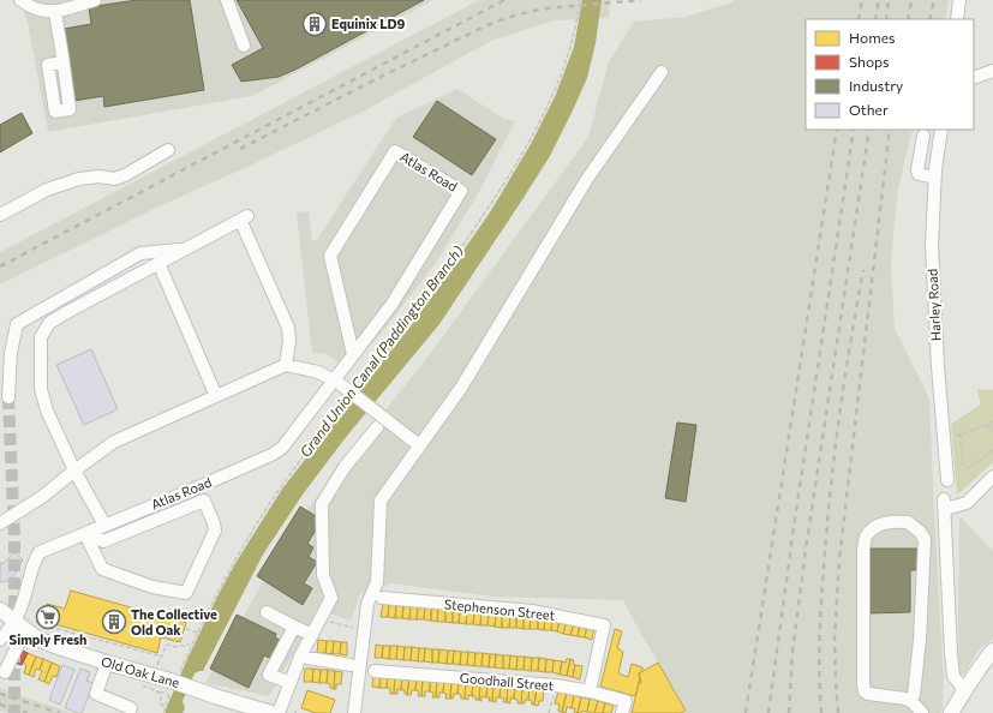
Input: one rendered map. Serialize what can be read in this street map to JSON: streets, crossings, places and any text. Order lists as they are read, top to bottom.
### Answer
{
  "streets": {
    "main road": ["Old Oak Lane"],
    "street": [
      "Atlas Road",
      "Harley Road",
      "Stephenson Street",
      "Goodhall Street"
    ]
  },
  "crossings": [
    ["Atlas Road", "Old Oak Lane"],
    ["Stephenson Street", "Goodhall Street"]
  ],
  "water": ["Grand Union Canal (Paddington Branch)"],
  "places": {
    "building": ["Equinix LD9", "The Collective Old Oak"],
    "supermarket": ["Simply Fresh"]
  },
  "legend": [
    "Homes",
    "Shops",
    "Industry",
    "Other"
  ]
}
